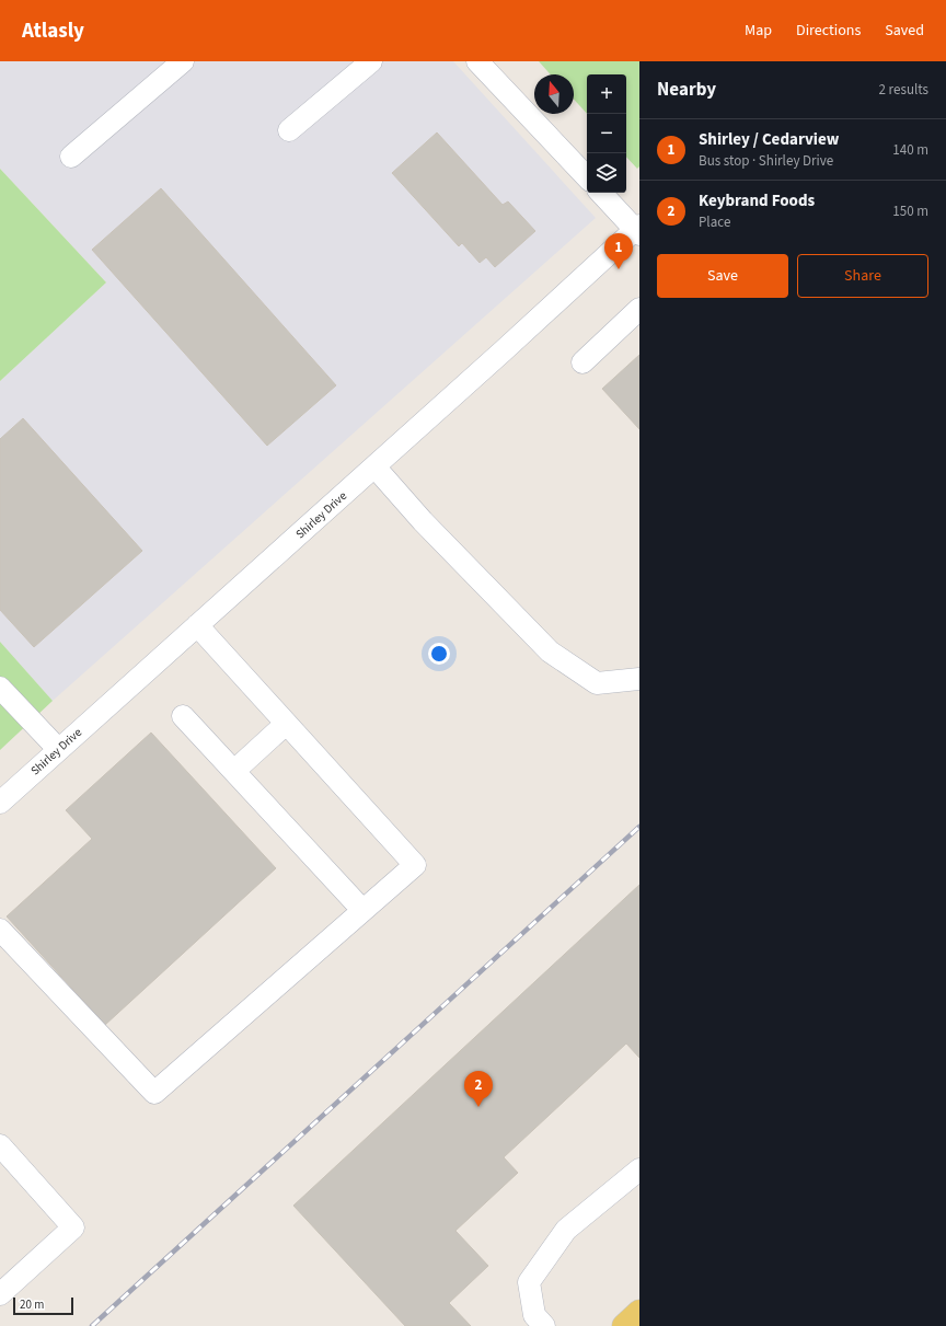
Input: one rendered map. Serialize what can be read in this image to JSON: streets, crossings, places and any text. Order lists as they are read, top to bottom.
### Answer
{
  "streets": {
    "street": ["Shirley Drive"]
  },
  "scale_bar": "20 m",
  "north": "top",
  "page": {
    "header": "Atlasly",
    "nav": ["Map", "Directions", "Saved"],
    "heading": ["Nearby", "2 results"],
    "map_buttons": ["+", "−"],
    "list": [
      {
        "mark": "1",
        "name": "Shirley / Cedarview",
        "note": "Bus stop · Shirley Drive",
        "value": "140 m"
      },
      {
        "mark": "2",
        "name": "Keybrand Foods",
        "note": "Place",
        "value": "150 m"
      }
    ],
    "pins": ["1", "2"],
    "buttons": ["Save", "Share"],
    "scale": "20 m"
  }
}
